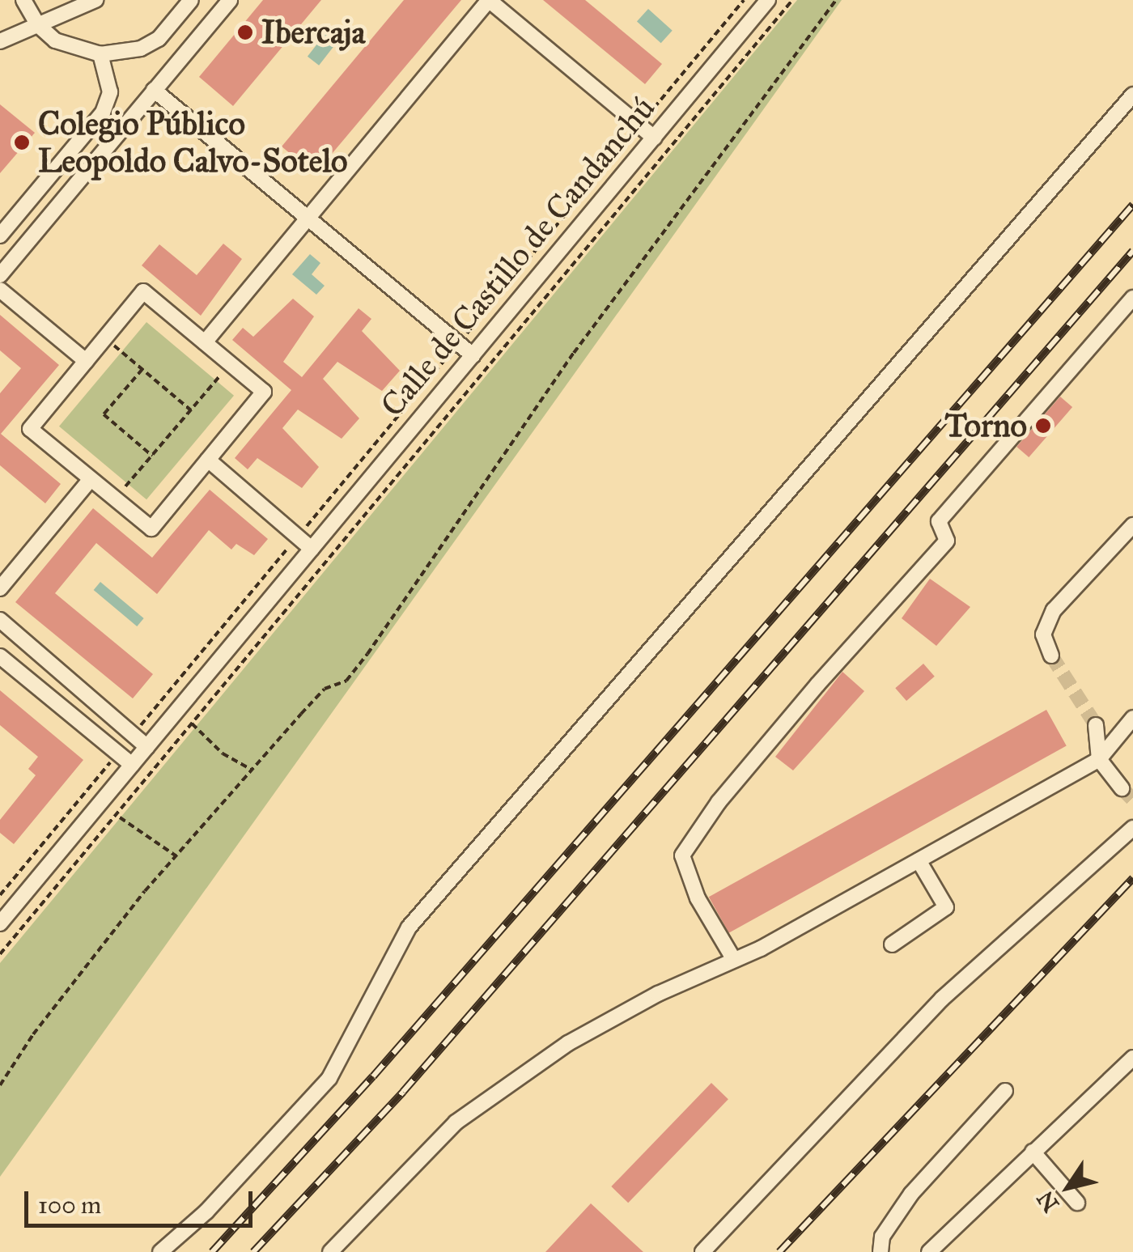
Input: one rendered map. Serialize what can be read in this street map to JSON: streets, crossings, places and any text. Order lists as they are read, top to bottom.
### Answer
{
  "streets": {
    "street": ["Calle de Castillo de Candanchú"]
  },
  "places": ["Ibercaja", "Colegio Público Leopoldo Calvo-Sotelo", "Torno"],
  "scale_bar": "100 m",
  "north": "bottom left"
}
